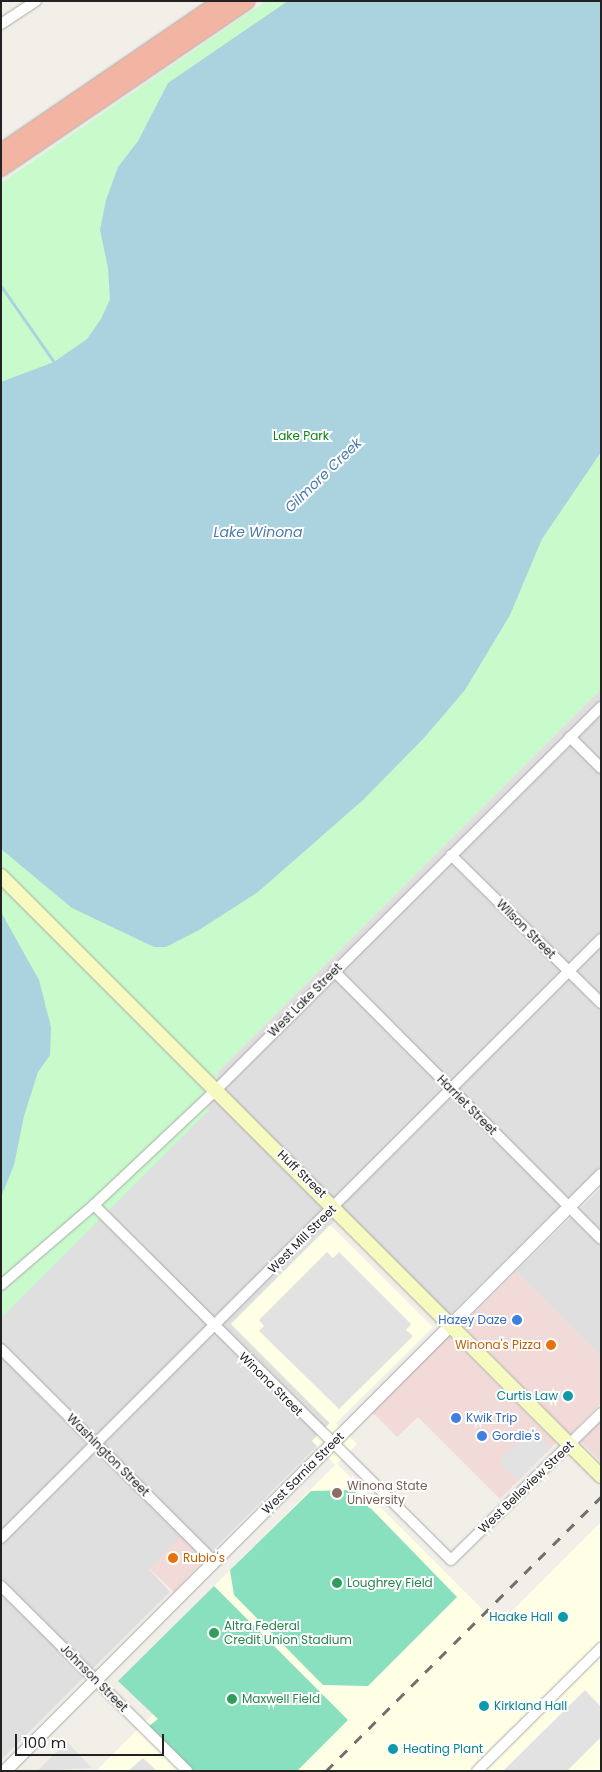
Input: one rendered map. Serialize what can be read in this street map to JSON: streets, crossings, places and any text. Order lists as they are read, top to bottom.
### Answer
{
  "streets": {
    "main road": ["Huff Street"],
    "street": [
      "Wilson Street",
      "West Lake Street",
      "Harriet Street",
      "West Mill Street",
      "Winona Street",
      "Washington Street",
      "West Sarnia Street",
      "West Belleview Street",
      "Johnson Street"
    ]
  },
  "crossings": [
    ["Wilson Street", "West Lake Street"],
    ["Wilson Street", "West Mill Street"],
    ["West Lake Street", "Harriet Street"],
    ["West Lake Street", "Huff Street"],
    ["West Lake Street", "Winona Street"],
    ["Harriet Street", "West Mill Street"],
    ["Harriet Street", "West Sarnia Street"],
    ["Huff Street", "West Mill Street"],
    ["Huff Street", "West Sarnia Street"],
    ["Huff Street", "West Belleview Street"],
    ["West Mill Street", "Winona Street"],
    ["West Mill Street", "Washington Street"],
    ["Winona Street", "West Sarnia Street"],
    ["Winona Street", "West Belleview Street"],
    ["Washington Street", "West Sarnia Street"],
    ["West Sarnia Street", "Johnson Street"]
  ],
  "water": ["Gilmore Creek", "Lake Winona"],
  "parks": ["Lake Park"],
  "places": [
    "Hazey Daze",
    "Winona's Pizza",
    "Curtis Law",
    "Kwik Trip",
    "Gordie's",
    "Winona State University",
    "Rubio's",
    "Loughrey Field",
    "Haake Hall",
    "Altra Federal Credit Union Stadium",
    "Maxwell Field",
    "Kirkland Hall",
    "Heating Plant"
  ],
  "scale_bar": "100 m"
}
